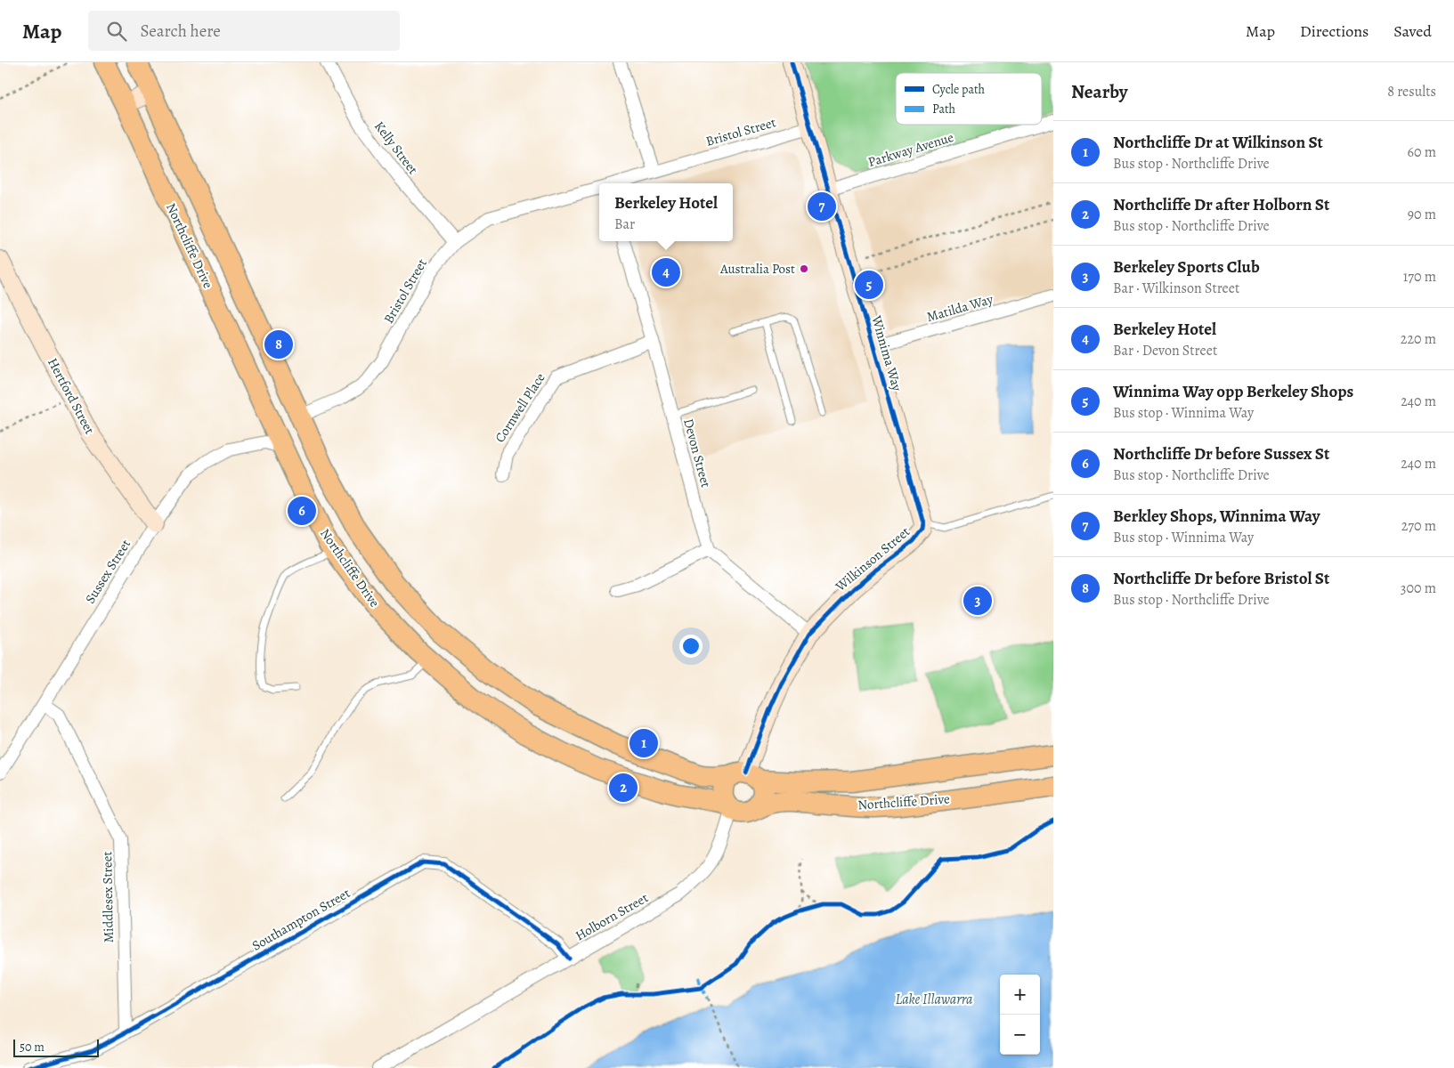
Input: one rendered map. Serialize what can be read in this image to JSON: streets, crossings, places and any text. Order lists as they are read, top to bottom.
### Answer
{
  "streets": {
    "main road": ["Northcliffe Drive"],
    "street": [
      "Bristol Street",
      "Kelly Street",
      "Parkway Avenue",
      "Matilda Way",
      "Winnima Way",
      "Hertford Street",
      "Cornwell Place",
      "Devon Street",
      "Wilkinson Street",
      "Sussex Street",
      "Middlesex Street",
      "Holborn Street",
      "Southampton Street"
    ]
  },
  "crossings": [
    ["Bristol Street", "Kelly Street"],
    ["Bristol Street", "Northcliffe Drive"],
    ["Bristol Street", "Winnima Way"],
    ["Parkway Avenue", "Winnima Way"],
    ["Northcliffe Drive", "Wilkinson Street"],
    ["Northcliffe Drive", "Sussex Street"],
    ["Northcliffe Drive", "Holborn Street"],
    ["Matilda Way", "Winnima Way"],
    ["Winnima Way", "Wilkinson Street"],
    ["Hertford Street", "Sussex Street"],
    ["Cornwell Place", "Devon Street"],
    ["Wilkinson Street", "Holborn Street"],
    ["Sussex Street", "Middlesex Street"],
    ["Middlesex Street", "Southampton Street"],
    ["Holborn Street", "Southampton Street"]
  ],
  "water": ["Lake Illawarra"],
  "places": ["Australia Post"],
  "legend": ["Cycle path", "Path"],
  "scale_bar": "50 m",
  "page": {
    "header": "Map",
    "search": "Search here",
    "nav": ["Map", "Directions", "Saved"],
    "heading": ["Nearby", "8 results"],
    "list": [
      {
        "mark": "1",
        "name": "Northcliffe Dr at Wilkinson St",
        "note": "Bus stop · Northcliffe Drive",
        "value": "60 m"
      },
      {
        "mark": "2",
        "name": "Northcliffe Dr after Holborn St",
        "note": "Bus stop · Northcliffe Drive",
        "value": "90 m"
      },
      {
        "mark": "3",
        "name": "Berkeley Sports Club",
        "note": "Bar · Wilkinson Street",
        "value": "170 m"
      },
      {
        "mark": "4",
        "name": "Berkeley Hotel",
        "note": "Bar · Devon Street",
        "value": "220 m"
      },
      {
        "mark": "5",
        "name": "Winnima Way opp Berkeley Shops",
        "note": "Bus stop · Winnima Way",
        "value": "240 m"
      },
      {
        "mark": "6",
        "name": "Northcliffe Dr before Sussex St",
        "note": "Bus stop · Northcliffe Drive",
        "value": "240 m"
      },
      {
        "mark": "7",
        "name": "Berkley Shops, Winnima Way",
        "note": "Bus stop · Winnima Way",
        "value": "270 m"
      },
      {
        "mark": "8",
        "name": "Northcliffe Dr before Bristol St",
        "note": "Bus stop · Northcliffe Drive",
        "value": "300 m"
      }
    ],
    "popup": ["Berkeley Hotel", "Bar"],
    "pins": [
      "7",
      "4",
      "5",
      "8",
      "6",
      "3",
      "1",
      "2"
    ],
    "map_buttons": ["+", "−"],
    "scale": "50 m"
  }
}
